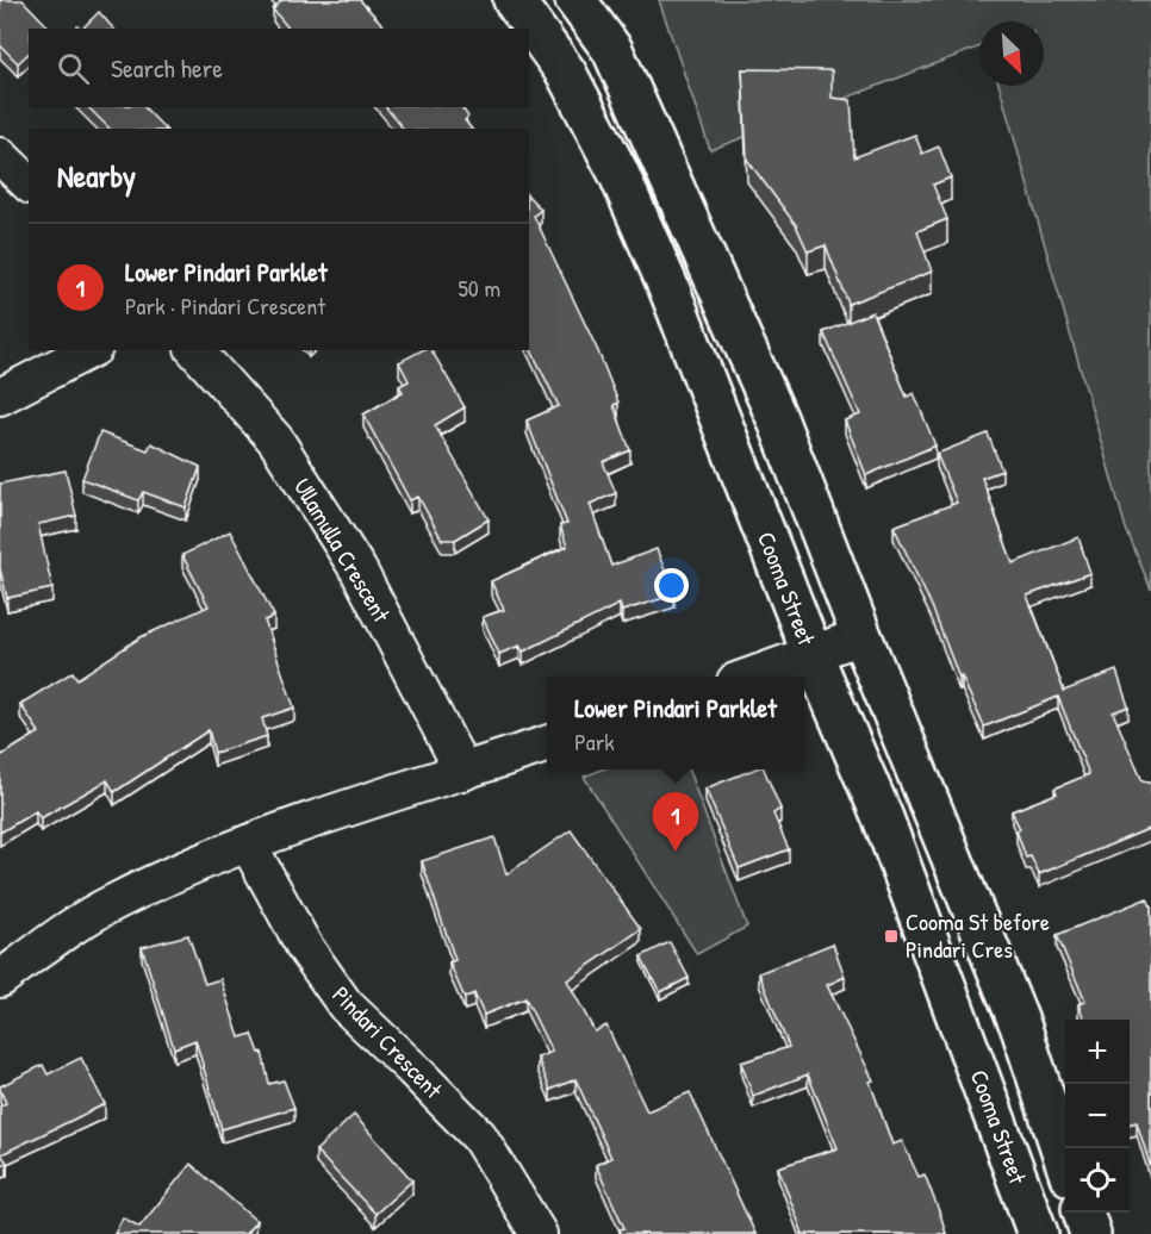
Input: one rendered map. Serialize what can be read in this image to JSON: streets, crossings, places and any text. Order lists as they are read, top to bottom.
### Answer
{
  "streets": {
    "main road": ["Cooma Street"],
    "street": ["Ullamulla Crescent", "Pindari Crescent"]
  },
  "places": {
    "transit": ["Cooma St before Pindari Cres"]
  },
  "north": "bottom right",
  "page": {
    "search": "Search here",
    "heading": "Nearby",
    "list": [
      {
        "mark": "1",
        "name": "Lower Pindari Parklet",
        "note": "Park · Pindari Crescent",
        "value": "50 m"
      }
    ],
    "popup": ["Lower Pindari Parklet", "Park"],
    "pins": "1",
    "map_buttons": ["+", "−"]
  }
}
